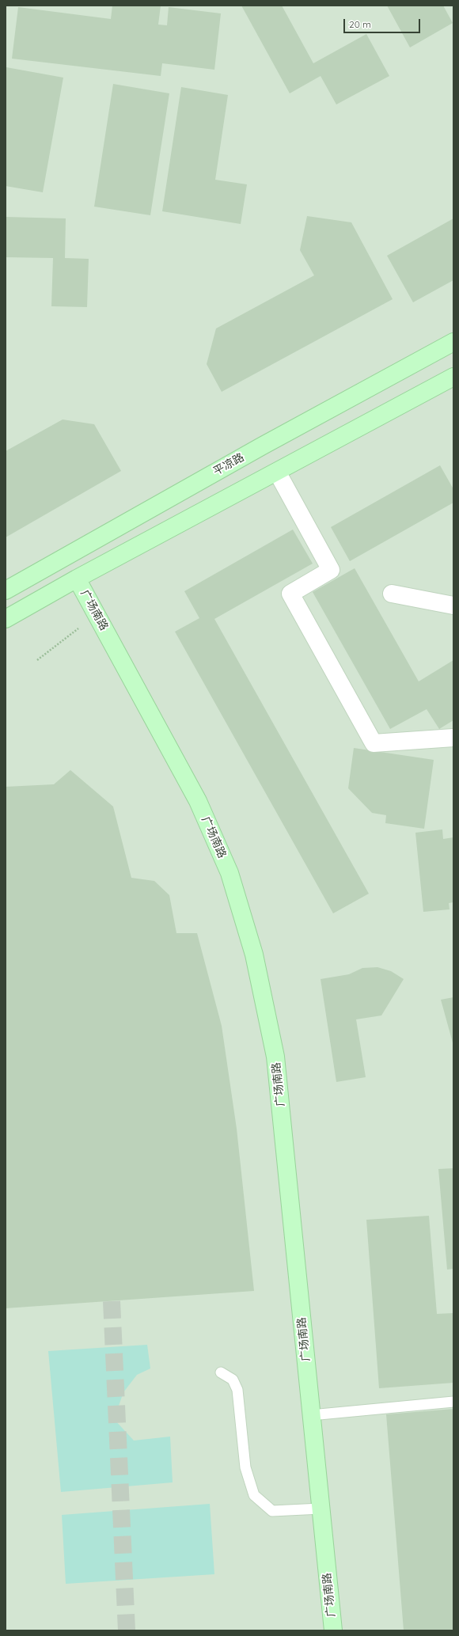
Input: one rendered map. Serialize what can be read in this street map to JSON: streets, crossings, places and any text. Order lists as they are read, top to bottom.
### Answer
{
  "streets": {
    "street": ["平凉路", "广场南路"]
  },
  "scale_bar": "20 m"
}
